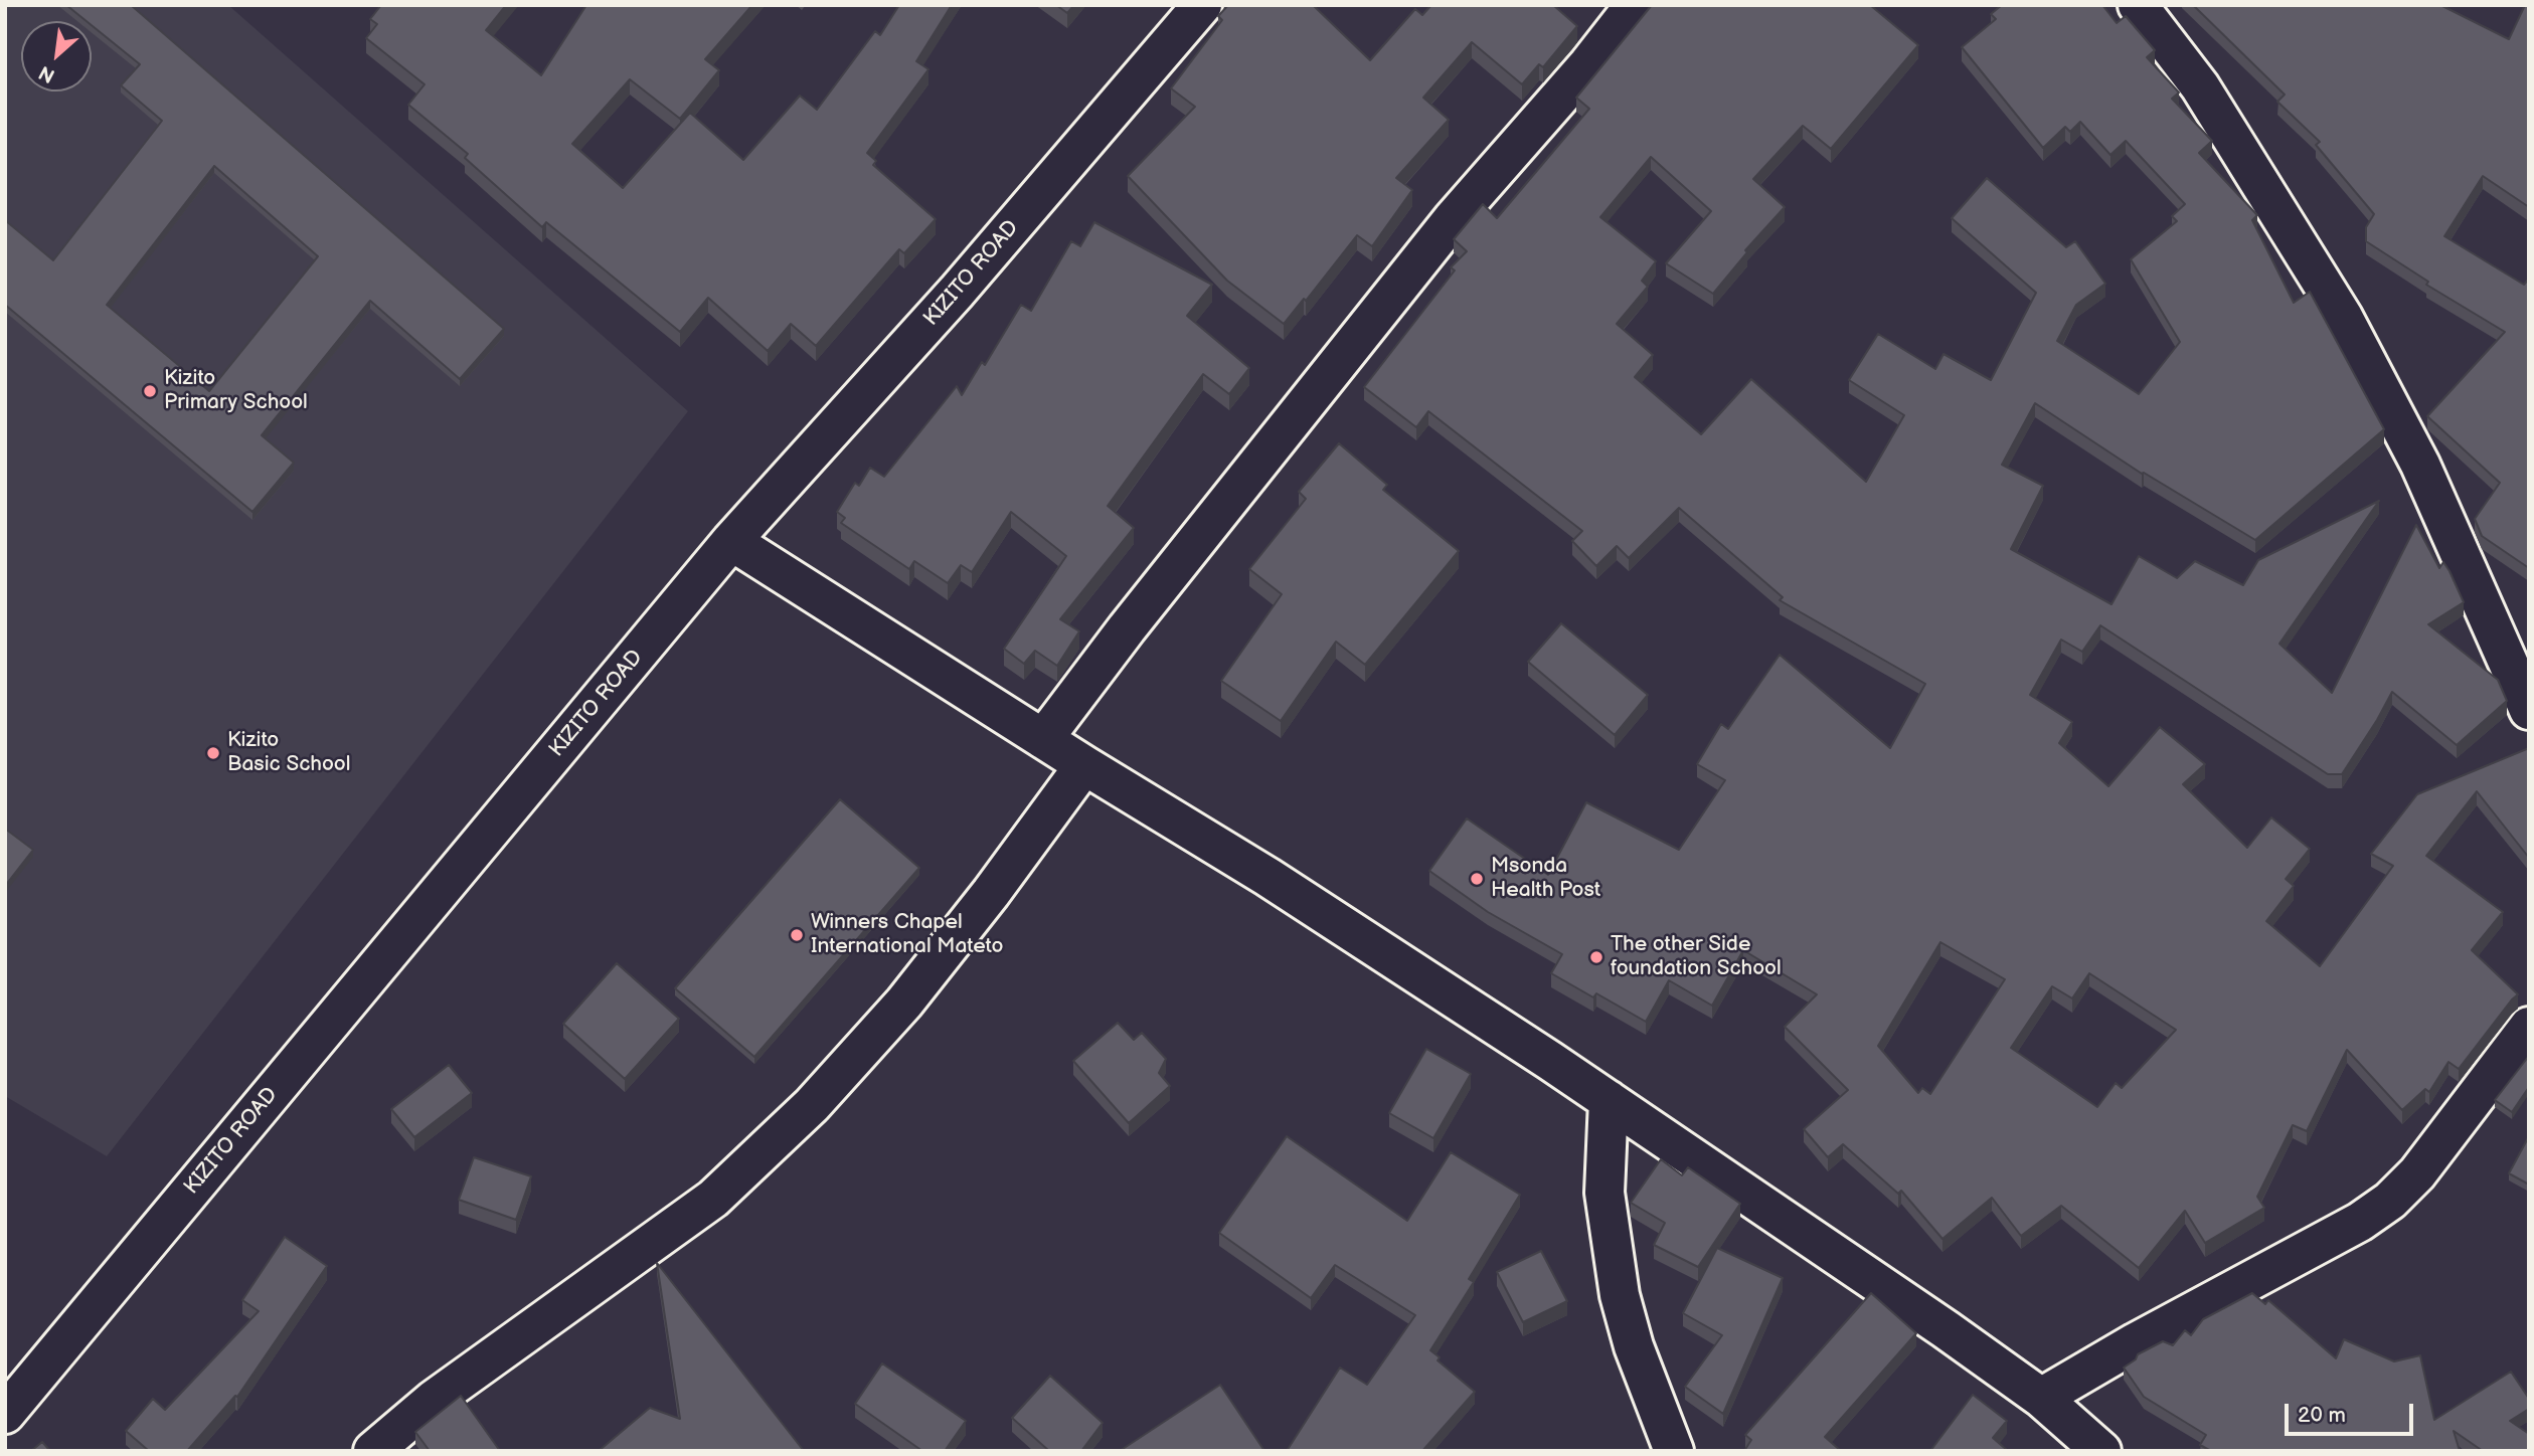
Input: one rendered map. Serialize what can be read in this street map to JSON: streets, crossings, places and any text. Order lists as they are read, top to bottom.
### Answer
{
  "streets": {
    "street": ["KIZITO ROAD"]
  },
  "places": [
    "Kizito Primary School",
    "Kizito Basic School",
    "Msonda Health Post",
    "Winners Chapel International Mateto",
    "The other Side foundation School"
  ],
  "scale_bar": "20 m",
  "north": "bottom left"
}
